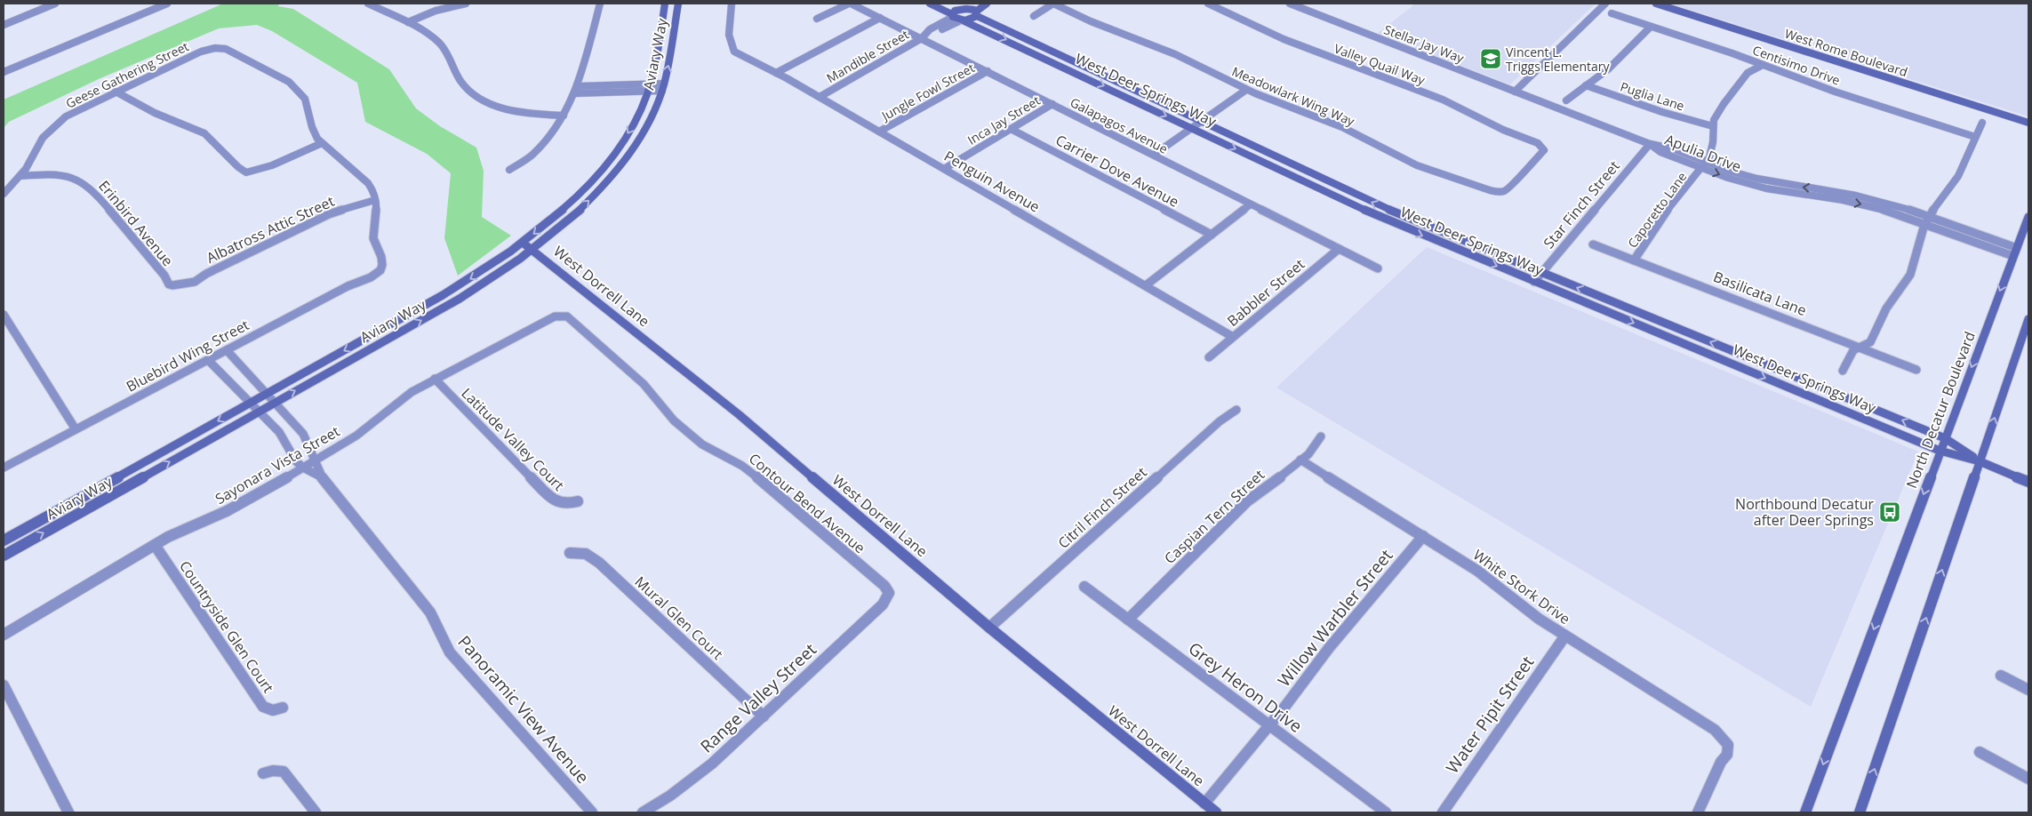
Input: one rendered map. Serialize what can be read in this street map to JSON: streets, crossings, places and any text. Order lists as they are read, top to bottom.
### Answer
{
  "streets": {
    "main road": [
      "West Rome Boulevard",
      "Aviary Way",
      "West Deer Springs Way",
      "West Dorrell Lane",
      "North Decatur Boulevard"
    ],
    "street": [
      "Stellar Jay Way",
      "Mandible Street",
      "Valley Quail Way",
      "Centisimo Drive",
      "Geese Gathering Street",
      "Jungle Fowl Street",
      "Meadowlark Wing Way",
      "Puglia Lane",
      "Inca Jay Street",
      "Galapagos Avenue",
      "Apulia Drive",
      "Carrier Dove Avenue",
      "Penguin Avenue",
      "Star Finch Street",
      "Caporetto Lane",
      "Erinbird Avenue",
      "Albatross Attic Street",
      "Babbler Street",
      "Basilicata Lane",
      "Bluebird Wing Street",
      "Latitude Valley Court",
      "Sayonara Vista Street",
      "Contour Bend Avenue",
      "Citril Finch Street",
      "Caspian Tern Street",
      "White Stork Drive",
      "Mural Glen Court",
      "Willow Warbler Street",
      "Countryside Glen Court",
      "Grey Heron Drive",
      "Range Valley Street",
      "Panoramic View Avenue",
      "Water Pipit Street"
    ]
  },
  "crossings": [
    ["Stellar Jay Way", "Apulia Drive"],
    ["Stellar Jay Way", "Star Finch Street"],
    ["Aviary Way", "West Dorrell Lane"],
    ["Aviary Way", "Panoramic View Avenue"],
    ["Mandible Street", "West Deer Springs Way"],
    ["Mandible Street", "Galapagos Avenue"],
    ["Mandible Street", "Penguin Avenue"],
    ["Valley Quail Way", "Meadowlark Wing Way"],
    ["Centisimo Drive", "Caporetto Lane"],
    ["Geese Gathering Street", "Erinbird Avenue"],
    ["West Deer Springs Way", "Star Finch Street"],
    ["West Deer Springs Way", "North Decatur Boulevard"],
    ["Jungle Fowl Street", "Galapagos Avenue"],
    ["Jungle Fowl Street", "Penguin Avenue"],
    ["Puglia Lane", "Caporetto Lane"],
    ["Inca Jay Street", "Galapagos Avenue"],
    ["Inca Jay Street", "Carrier Dove Avenue"],
    ["Inca Jay Street", "Penguin Avenue"],
    ["Galapagos Avenue", "Babbler Street"],
    ["Apulia Drive", "Star Finch Street"],
    ["Apulia Drive", "Caporetto Lane"],
    ["Apulia Drive", "North Decatur Boulevard"],
    ["Penguin Avenue", "Babbler Street"],
    ["Caporetto Lane", "Basilicata Lane"],
    ["Erinbird Avenue", "Albatross Attic Street"],
    ["Albatross Attic Street", "Bluebird Wing Street"],
    ["West Dorrell Lane", "Citril Finch Street"],
    ["West Dorrell Lane", "Willow Warbler Street"],
    ["Bluebird Wing Street", "Panoramic View Avenue"],
    ["Latitude Valley Court", "Sayonara Vista Street"],
    ["Sayonara Vista Street", "Contour Bend Avenue"],
    ["Sayonara Vista Street", "Countryside Glen Court"],
    ["Sayonara Vista Street", "Panoramic View Avenue"],
    ["Contour Bend Avenue", "Range Valley Street"],
    ["Caspian Tern Street", "White Stork Drive"],
    ["Caspian Tern Street", "Grey Heron Drive"],
    ["White Stork Drive", "Willow Warbler Street"],
    ["White Stork Drive", "Water Pipit Street"],
    ["Mural Glen Court", "Range Valley Street"],
    ["Willow Warbler Street", "Grey Heron Drive"]
  ],
  "places": {
    "school or university": ["Vincent L. Triggs Elementary"],
    "bus stop": ["Northbound Decatur after Deer Springs"]
  }
}
